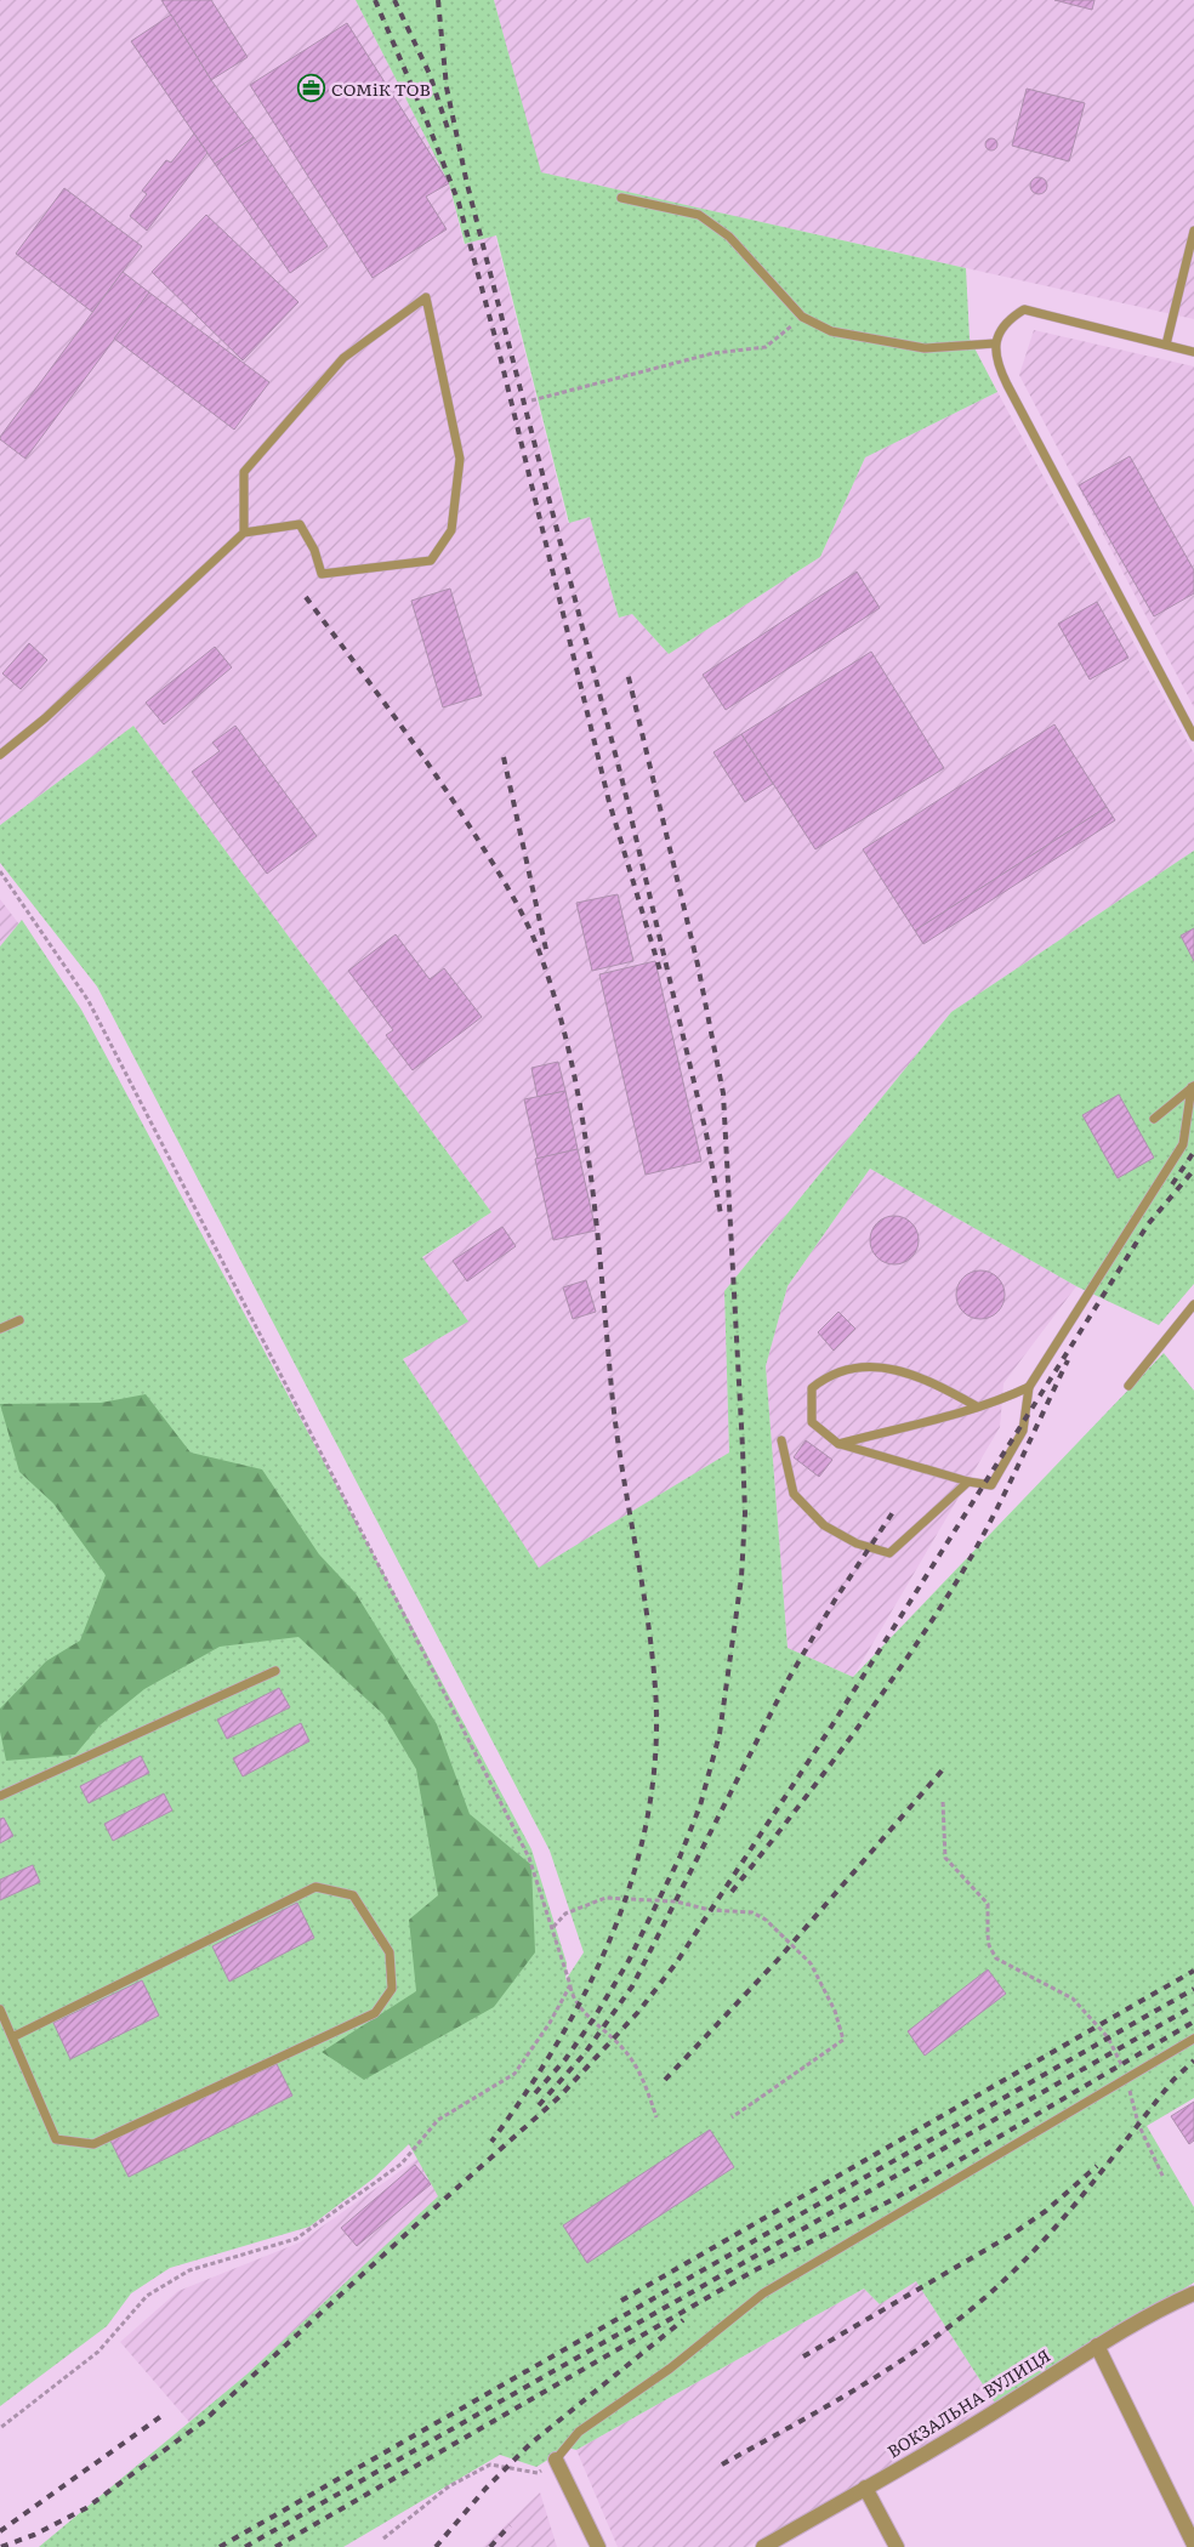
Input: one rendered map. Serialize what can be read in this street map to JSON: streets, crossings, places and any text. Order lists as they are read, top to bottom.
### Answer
{
  "streets": {
    "street": ["ВОКЗАЛЬНА ВУЛИЦЯ"]
  },
  "places": {
    "office": ["СОМіК ТОВ"]
  }
}
